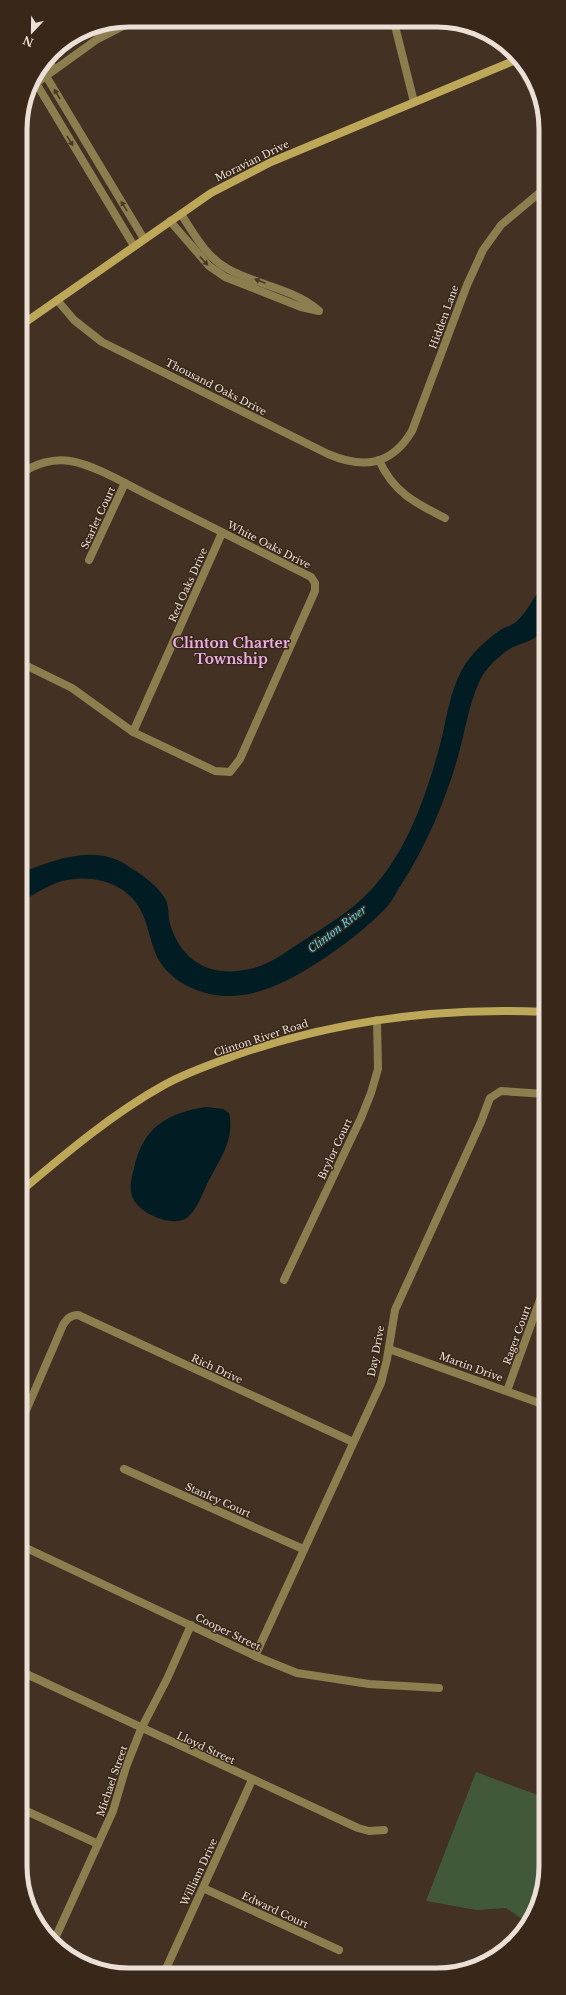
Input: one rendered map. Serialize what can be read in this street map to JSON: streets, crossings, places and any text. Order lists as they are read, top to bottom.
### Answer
{
  "streets": {
    "street": [
      "Moravian Drive",
      "Hidden Lane",
      "Thousand Oaks Drive",
      "Scarlet Court",
      "White Oaks Drive",
      "Red Oaks Drive",
      "Clinton River Road",
      "Brylor Court",
      "Rager Court",
      "Day Drive",
      "Martin Drive",
      "Rich Drive",
      "Stanley Court",
      "Cooper Street",
      "Lloyd Street",
      "Michael Street",
      "William Drive",
      "Edward Court"
    ]
  },
  "crossings": [
    ["Moravian Drive", "Thousand Oaks Drive"],
    ["Hidden Lane", "Thousand Oaks Drive"],
    ["Scarlet Court", "White Oaks Drive"],
    ["White Oaks Drive", "Red Oaks Drive"],
    ["Clinton River Road", "Brylor Court"],
    ["Rager Court", "Martin Drive"],
    ["Day Drive", "Martin Drive"],
    ["Day Drive", "Rich Drive"],
    ["Day Drive", "Stanley Court"],
    ["Day Drive", "Cooper Street"],
    ["Cooper Street", "Michael Street"],
    ["Lloyd Street", "Michael Street"],
    ["Lloyd Street", "William Drive"],
    ["William Drive", "Edward Court"]
  ],
  "districts": ["Clinton Charter Township"],
  "water": ["Clinton River"],
  "north": "bottom"
}
